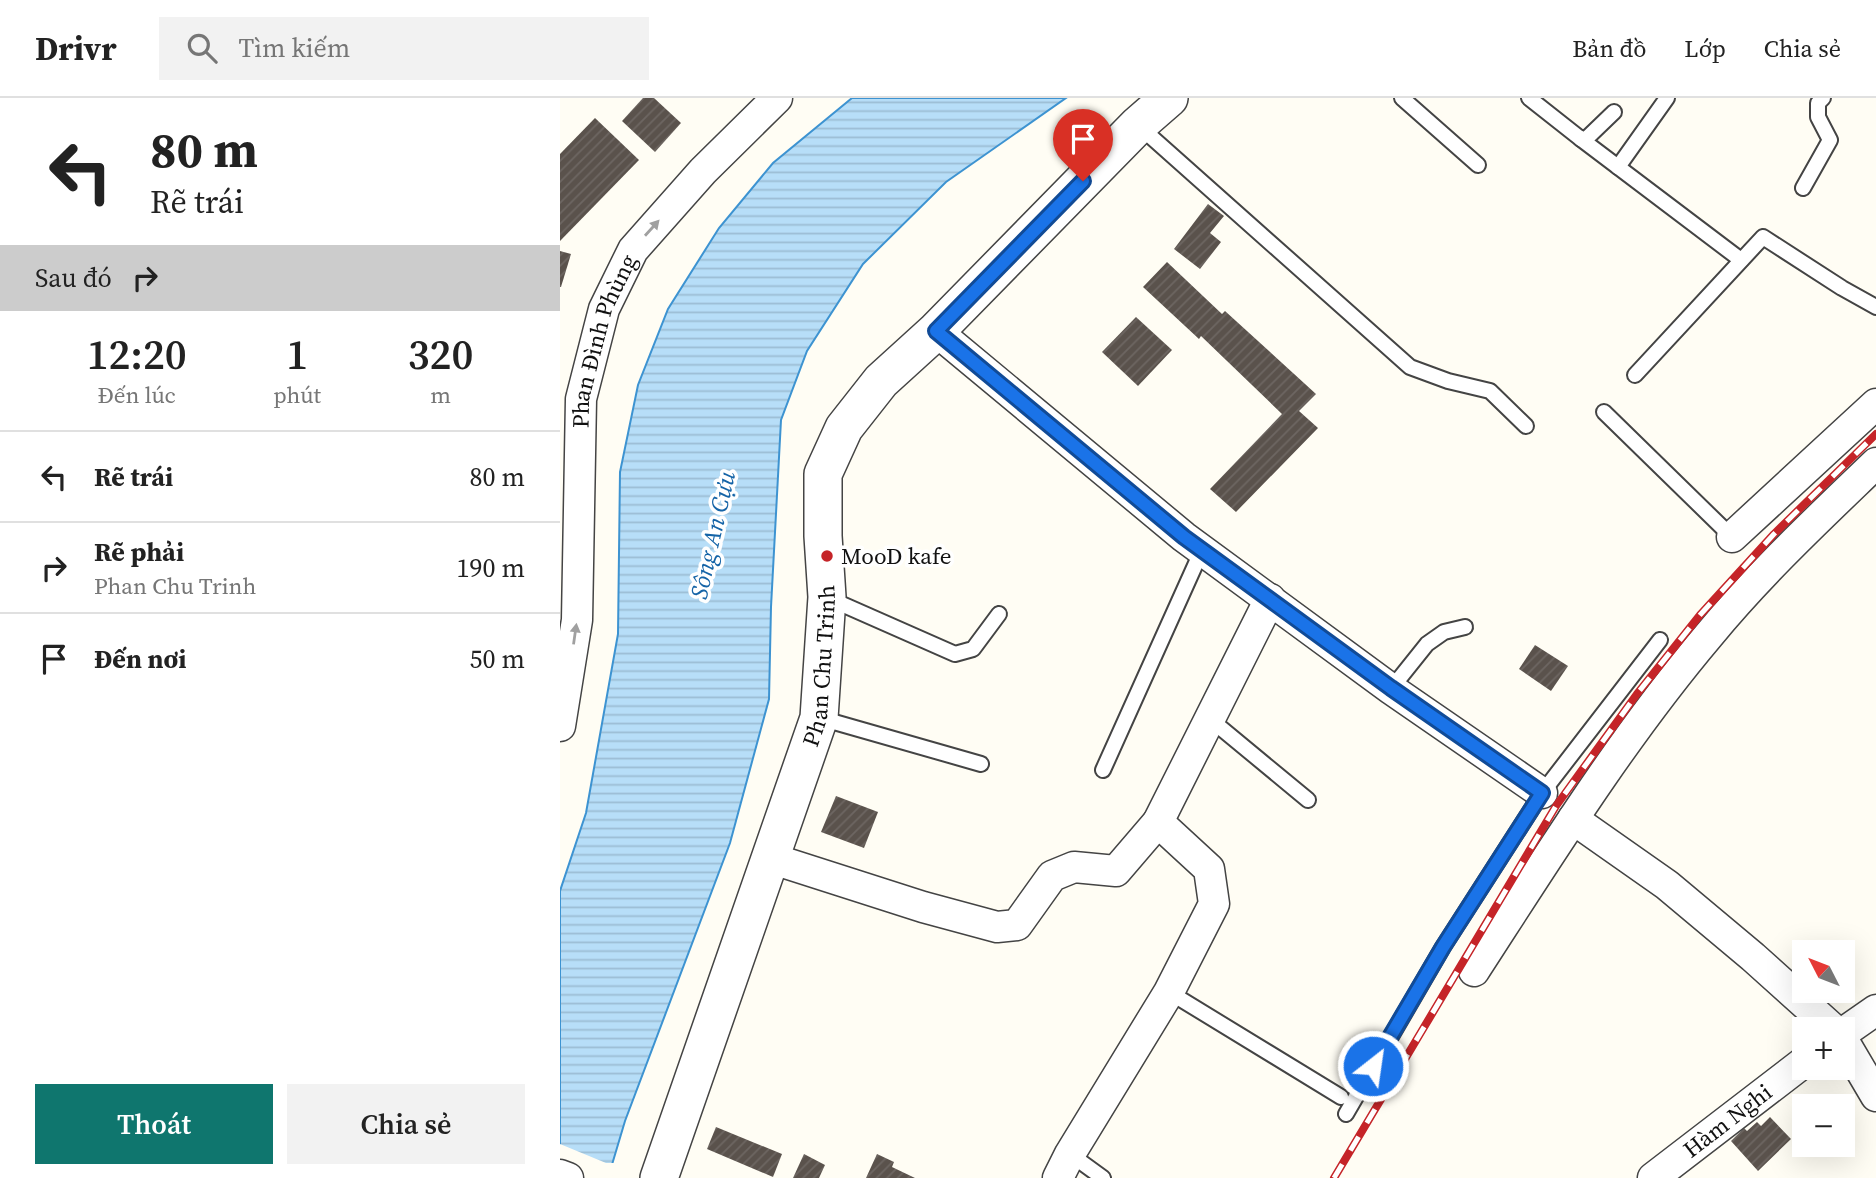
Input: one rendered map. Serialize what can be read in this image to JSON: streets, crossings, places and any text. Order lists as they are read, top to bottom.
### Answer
{
  "streets": {
    "street": ["Phan Đình Phùng", "Phan Chu Trinh", "Hàm Nghi"]
  },
  "one_way": ["Phan Đình Phùng"],
  "water": ["Sông An Cựu"],
  "places": ["MooD kafe"],
  "north": "top left",
  "page": {
    "header": "Drivr",
    "search": "Tìm kiếm",
    "nav": ["Bản đồ", "Lớp", "Chia sẻ"],
    "turn": ["80 m", "Rẽ trái"],
    "then": "Sau đó",
    "eta": [
      "12:20",
      "Đến lúc",
      "1",
      "phút",
      "320",
      "m"
    ],
    "list": [
      {
        "name": "Rẽ trái",
        "value": "80 m"
      },
      {
        "name": "Rẽ phải",
        "note": "Phan Chu Trinh",
        "value": "190 m"
      },
      {
        "name": "Đến nơi",
        "value": "50 m"
      }
    ],
    "map_buttons": ["+", "−"],
    "buttons": ["Thoát", "Chia sẻ"]
  }
}
